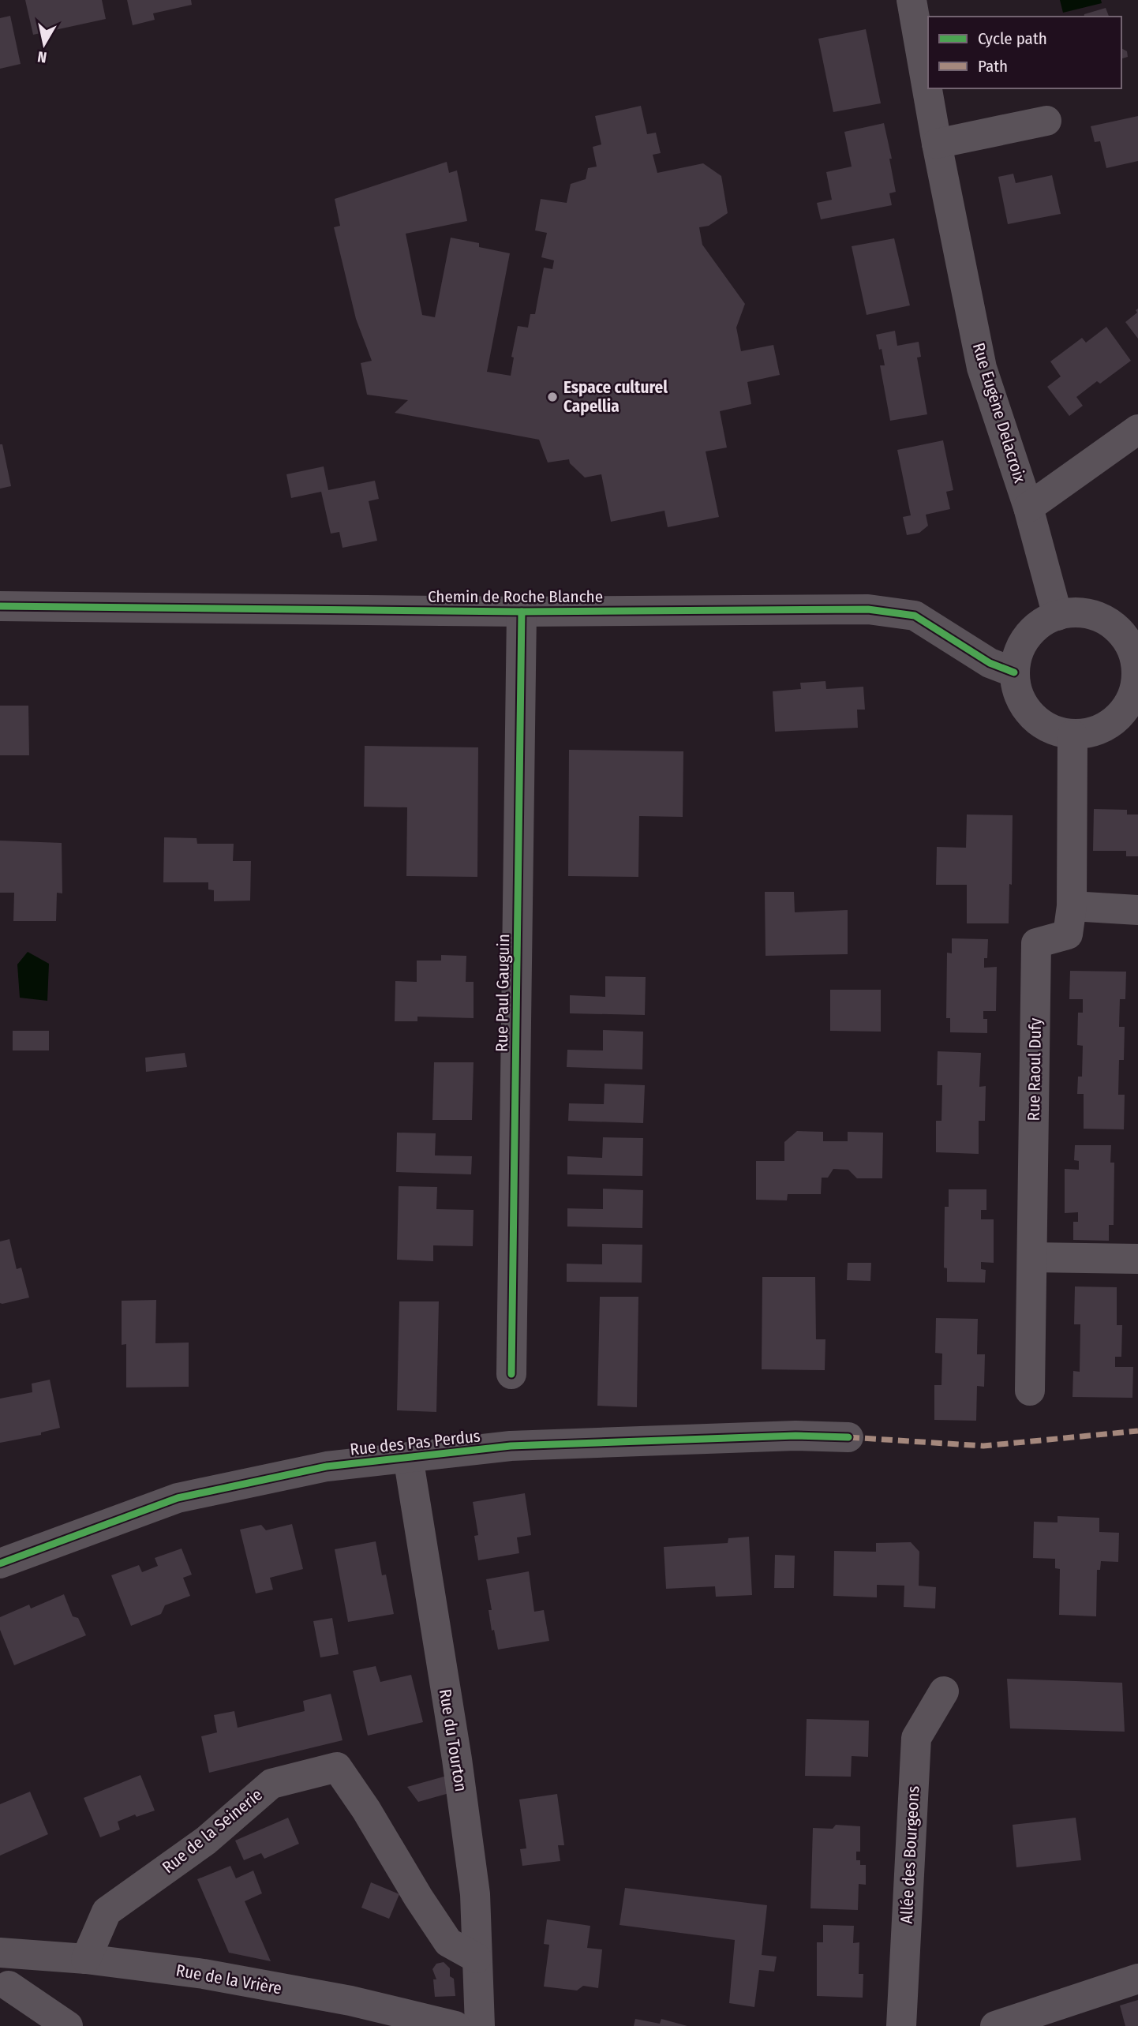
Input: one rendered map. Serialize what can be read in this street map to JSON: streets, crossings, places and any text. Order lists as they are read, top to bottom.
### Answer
{
  "streets": {
    "street": [
      "Rue Eugène Delacroix",
      "Chemin de Roche Blanche",
      "Rue Paul Gauguin",
      "Rue Raoul Dufy",
      "Rue des Pas Perdus",
      "Rue du Tourton",
      "Rue de la Seinerie",
      "Allée des Bourgeons",
      "Rue de la Vrière"
    ]
  },
  "crossings": [
    ["Rue Eugène Delacroix", "Chemin de Roche Blanche"],
    ["Rue Eugène Delacroix", "Rue Raoul Dufy"],
    ["Chemin de Roche Blanche", "Rue Paul Gauguin"],
    ["Chemin de Roche Blanche", "Rue Raoul Dufy"],
    ["Rue des Pas Perdus", "Rue du Tourton"],
    ["Rue du Tourton", "Rue de la Seinerie"],
    ["Rue de la Seinerie", "Rue de la Vrière"]
  ],
  "places": ["Espace culturel Capellia"],
  "legend": ["Cycle path", "Path"],
  "north": "bottom"
}
